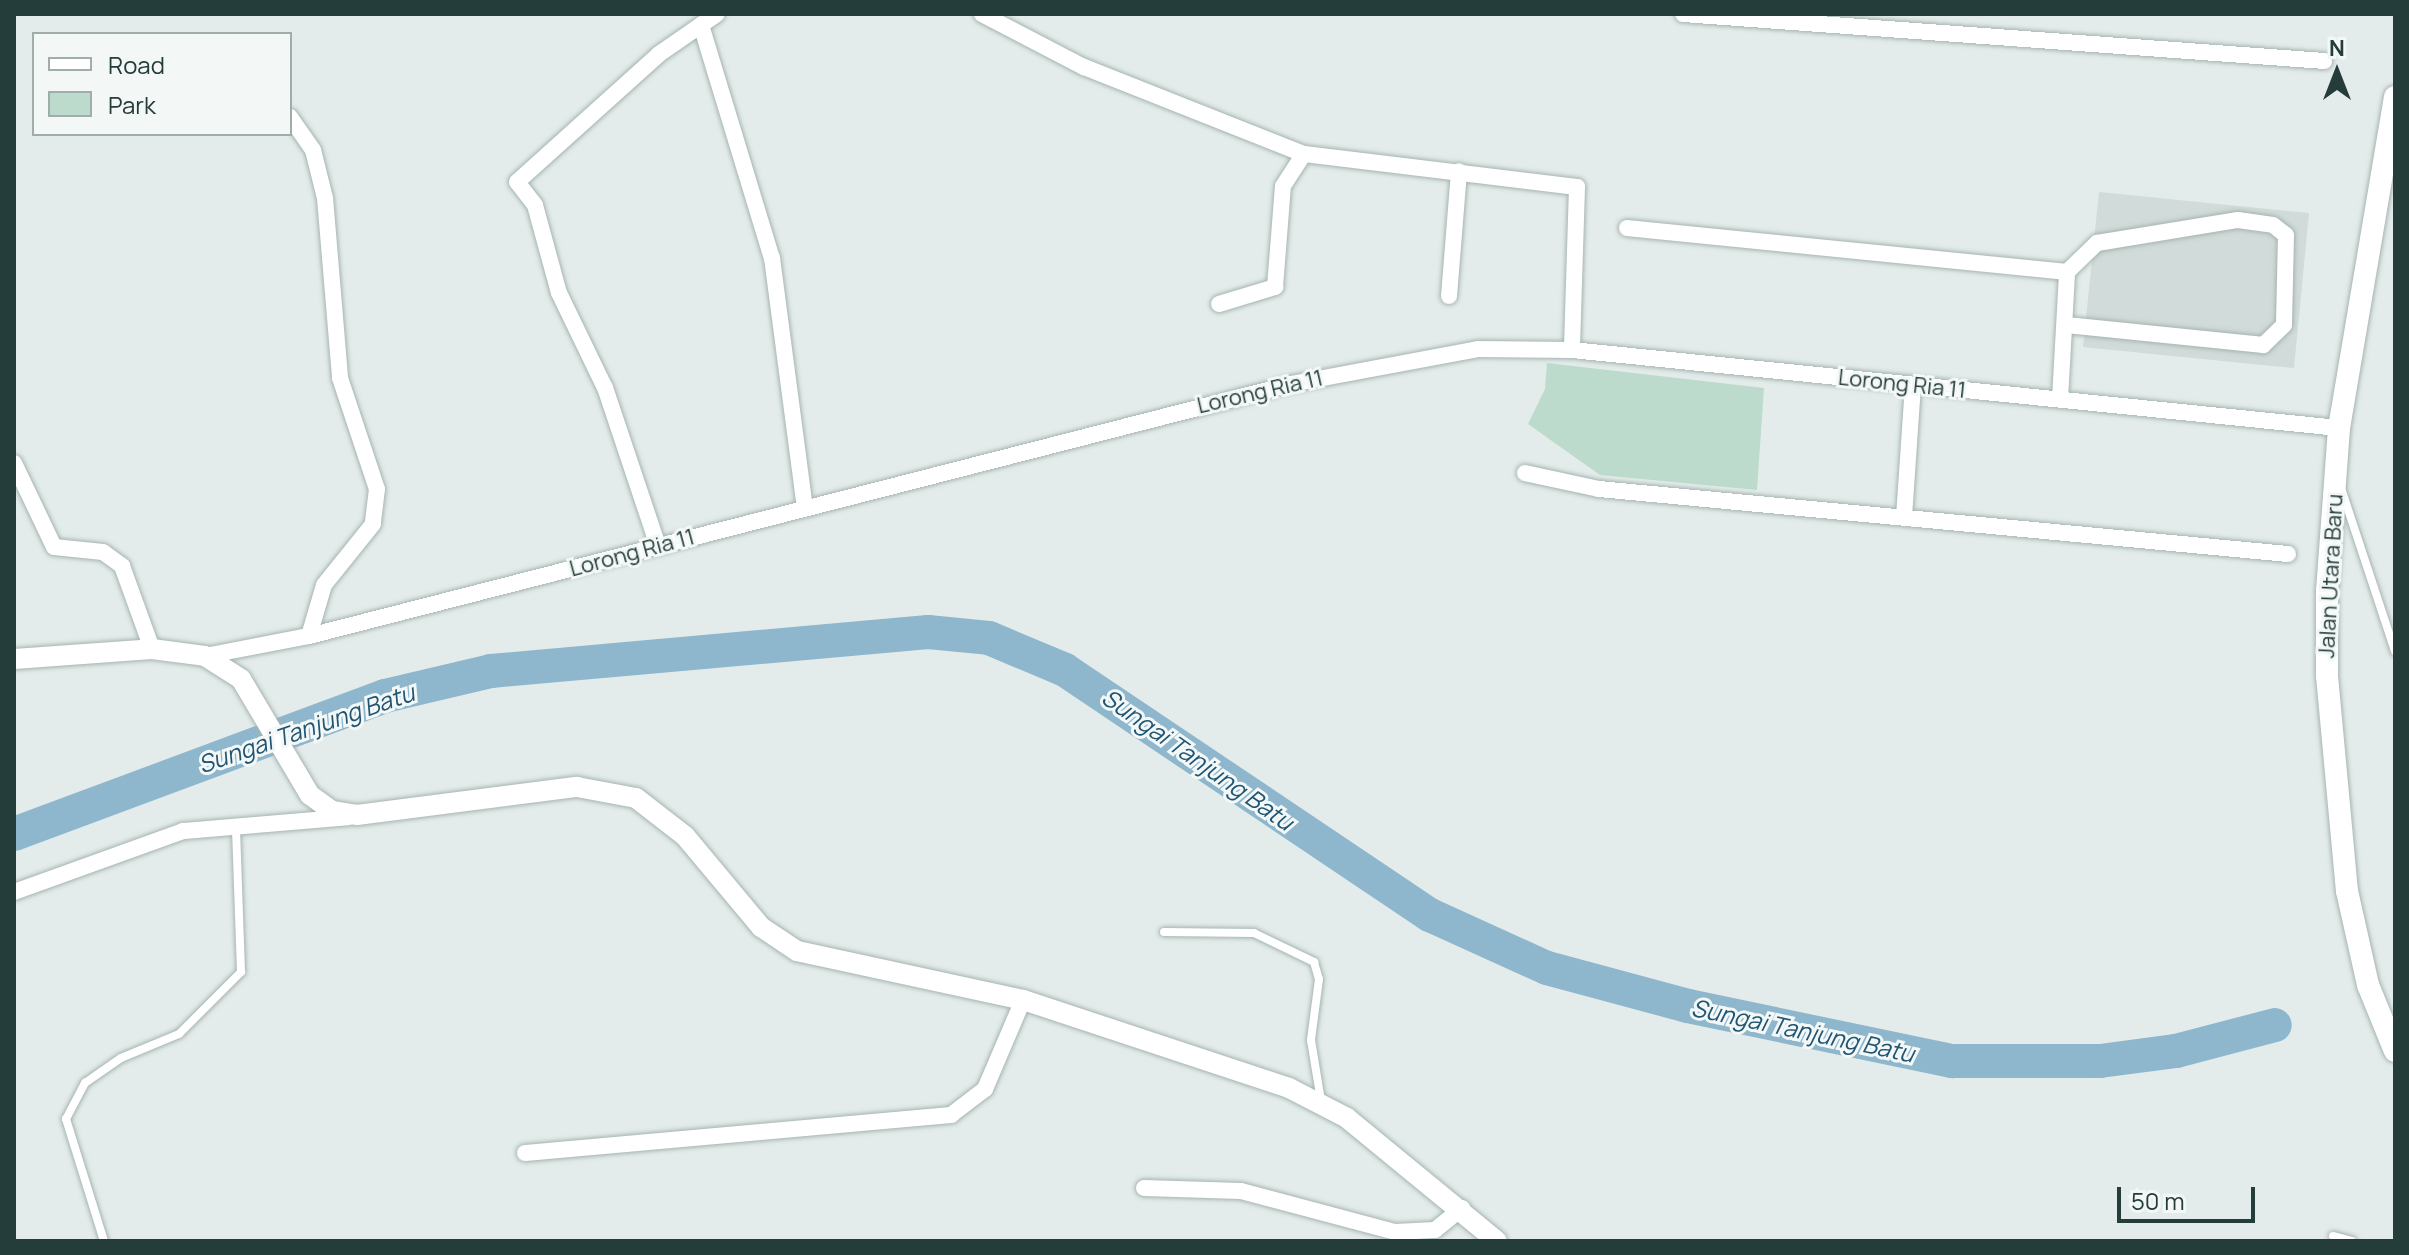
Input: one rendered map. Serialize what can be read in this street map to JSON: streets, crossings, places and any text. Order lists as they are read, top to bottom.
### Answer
{
  "streets": {
    "main road": ["Jalan Utara Baru"],
    "street": ["Lorong Ria 11"]
  },
  "crossings": [
    ["Lorong Ria 11", "Jalan Utara Baru"]
  ],
  "water": ["Sungai Tanjung Batu"],
  "legend": ["Road", "Park"],
  "scale_bar": "50 m",
  "north": "top"
}
